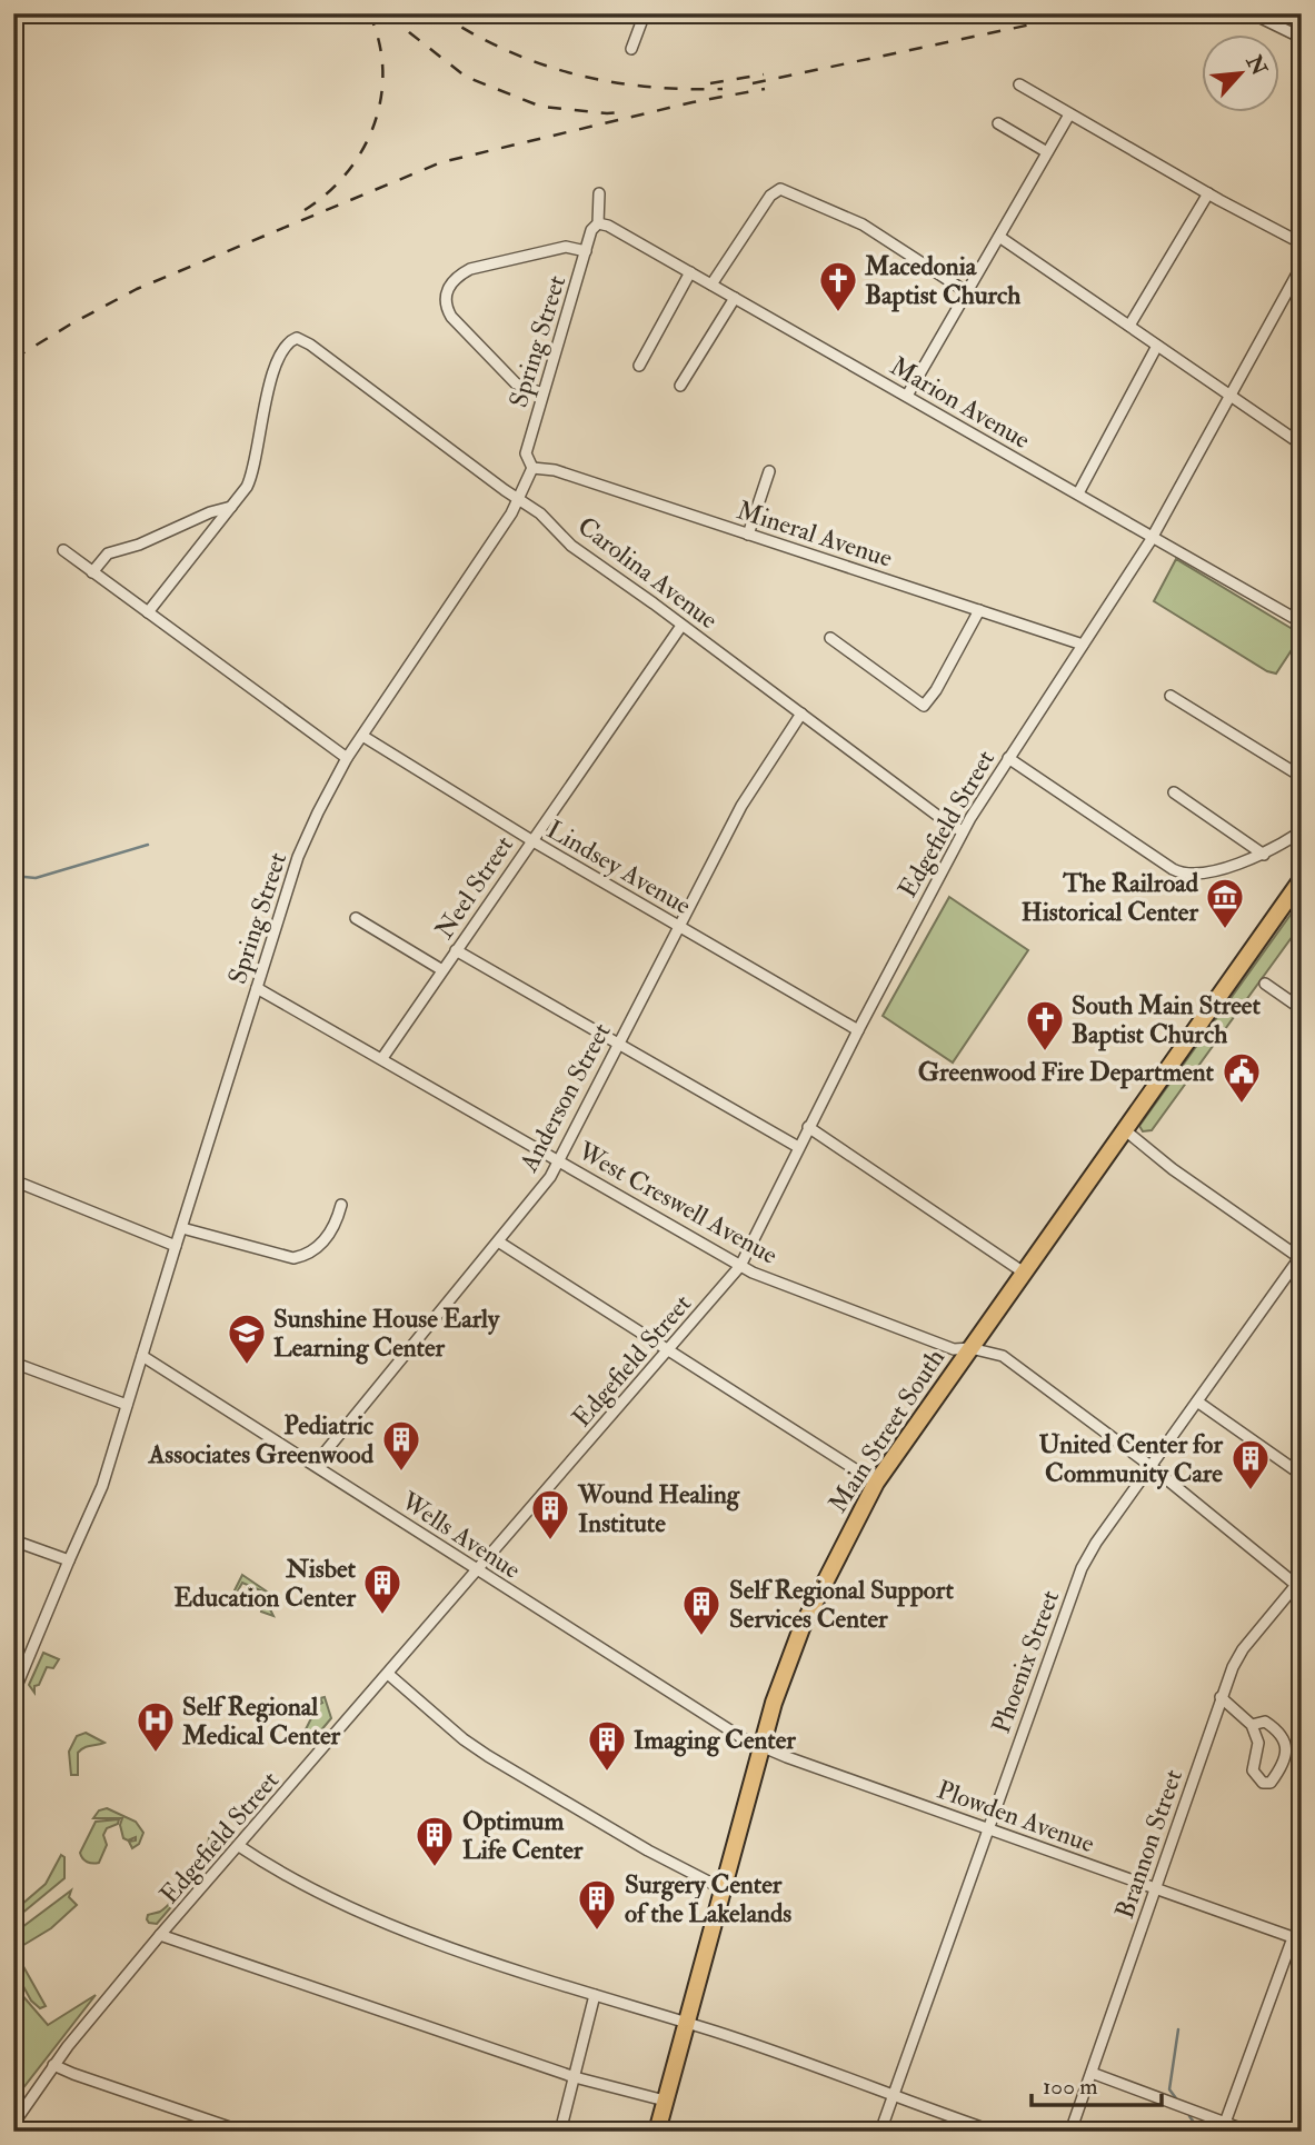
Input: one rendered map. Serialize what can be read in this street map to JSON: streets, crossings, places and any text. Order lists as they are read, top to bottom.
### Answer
{
  "streets": {
    "main road": ["Main Street South"],
    "street": [
      "Spring Street",
      "Marion Avenue",
      "Mineral Avenue",
      "Carolina Avenue",
      "Edgefield Street",
      "Lindsey Avenue",
      "Neel Street",
      "Anderson Street",
      "West Creswell Avenue",
      "Wells Avenue",
      "Phoenix Street",
      "Plowden Avenue",
      "Brannon Street"
    ]
  },
  "crossings": [
    ["Spring Street", "Marion Avenue"],
    ["Spring Street", "Mineral Avenue"],
    ["Spring Street", "Carolina Avenue"],
    ["Spring Street", "Lindsey Avenue"],
    ["Spring Street", "West Creswell Avenue"],
    ["Spring Street", "Wells Avenue"],
    ["Marion Avenue", "Edgefield Street"],
    ["Mineral Avenue", "Edgefield Street"],
    ["Carolina Avenue", "Edgefield Street"],
    ["Carolina Avenue", "Neel Street"],
    ["Carolina Avenue", "Anderson Street"],
    ["Edgefield Street", "Lindsey Avenue"],
    ["Edgefield Street", "West Creswell Avenue"],
    ["Edgefield Street", "Wells Avenue"],
    ["Lindsey Avenue", "Neel Street"],
    ["Lindsey Avenue", "Anderson Street"],
    ["Neel Street", "West Creswell Avenue"],
    ["Anderson Street", "West Creswell Avenue"],
    ["Anderson Street", "Wells Avenue"],
    ["West Creswell Avenue", "Main Street South"],
    ["West Creswell Avenue", "Phoenix Street"],
    ["West Creswell Avenue", "Brannon Street"],
    ["Main Street South", "Wells Avenue"],
    ["Main Street South", "Plowden Avenue"],
    ["Wells Avenue", "Plowden Avenue"],
    ["Phoenix Street", "Plowden Avenue"],
    ["Plowden Avenue", "Brannon Street"]
  ],
  "places": {
    "church": ["Macedonia Baptist Church", "South Main Street Baptist Church"],
    "museum": ["The Railroad Historical Center"],
    "public building": ["Greenwood Fire Department"],
    "school or university": ["Sunshine House Early Learning Center"],
    "building": [
      "Pediatric Associates Greenwood",
      "United Center for Community Care",
      "Wound Healing Institute",
      "Nisbet Education Center",
      "Self Regional Support Services Center",
      "Imaging Center",
      "Optimum Life Center",
      "Surgery Center of the Lakelands"
    ],
    "hospital": ["Self Regional Medical Center"]
  },
  "scale_bar": "100 m",
  "north": "top right"
}
